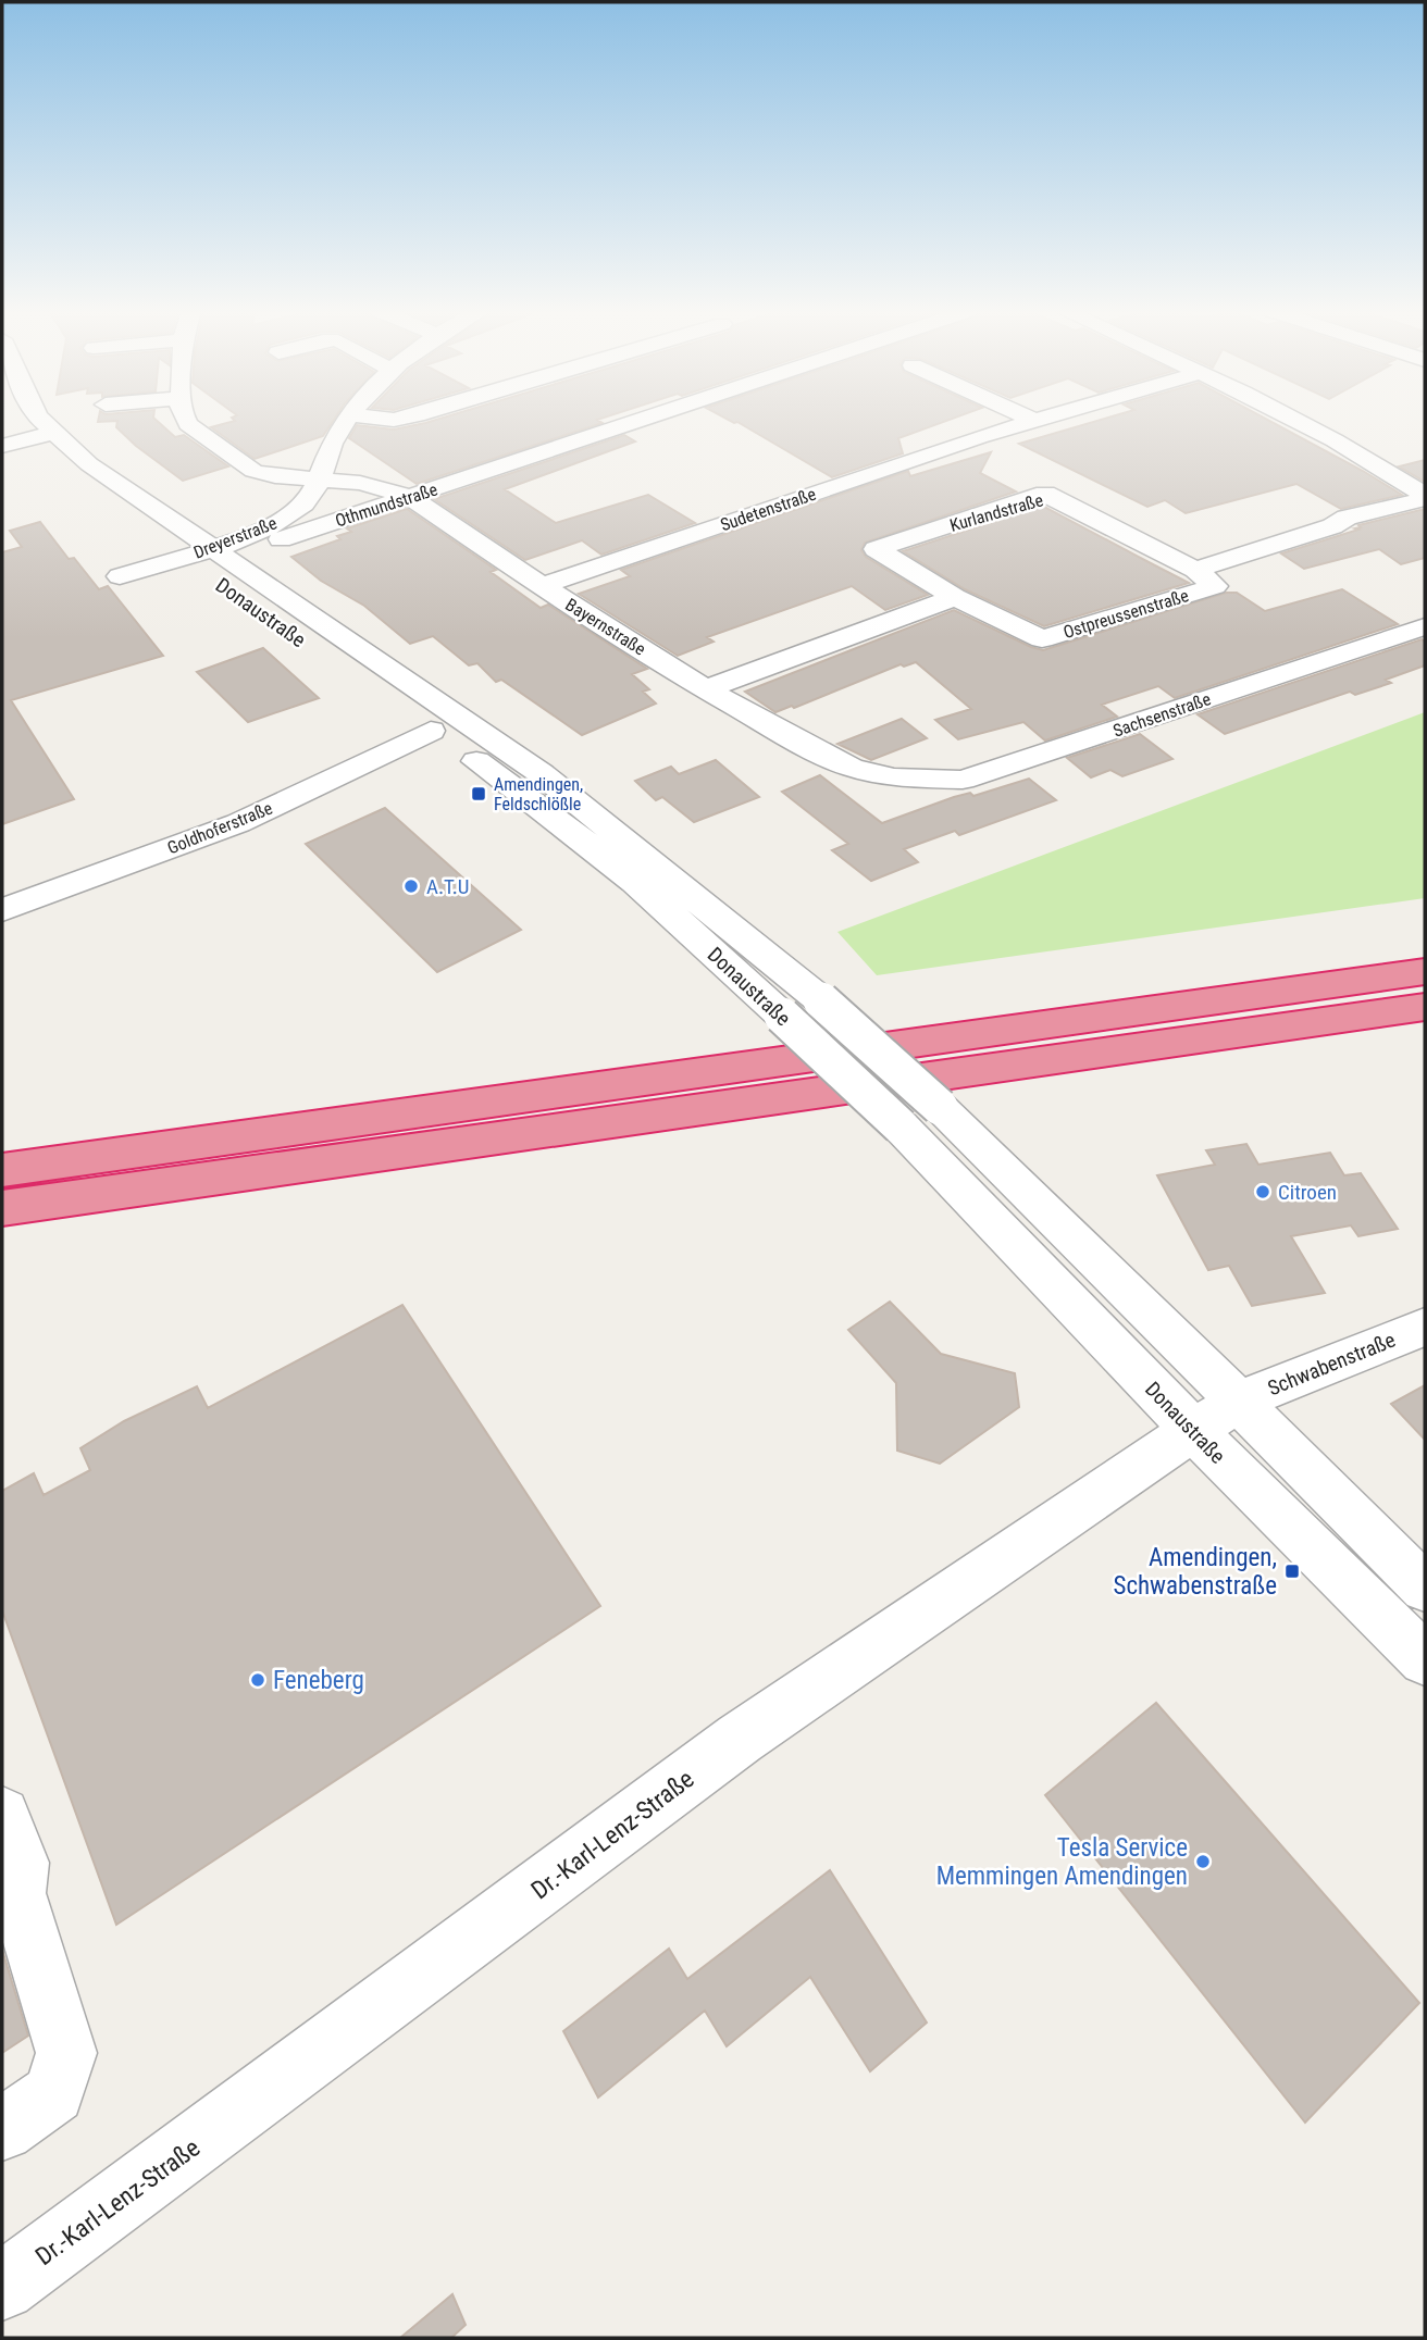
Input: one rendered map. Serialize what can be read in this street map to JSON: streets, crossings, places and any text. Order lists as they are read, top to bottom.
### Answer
{
  "streets": {
    "street": [
      "Othmundstraße",
      "Sudetenstraße",
      "Kurlandstraße",
      "Dreyerstraße",
      "Donaustraße",
      "Ostpreussenstraße",
      "Bayernstraße",
      "Sachsenstraße",
      "Goldhoferstraße",
      "Schwabenstraße",
      "Dr.-Karl-Lenz-Straße"
    ]
  },
  "crossings": [
    ["Othmundstraße", "Bayernstraße"],
    ["Sudetenstraße", "Bayernstraße"],
    ["Kurlandstraße", "Ostpreussenstraße"],
    ["Dreyerstraße", "Donaustraße"],
    ["Dreyerstraße", "Bayernstraße"],
    ["Donaustraße", "Goldhoferstraße"],
    ["Donaustraße", "Schwabenstraße"],
    ["Donaustraße", "Dr.-Karl-Lenz-Straße"],
    ["Bayernstraße", "Sachsenstraße"],
    ["Schwabenstraße", "Dr.-Karl-Lenz-Straße"]
  ],
  "places": {
    "transit": ["Amendingen, Feldschlößle", "Amendingen, Schwabenstraße"],
    "other": [
      "A.T.U",
      "Citroen",
      "Feneberg",
      "Tesla Service Memmingen Amendingen"
    ]
  }
}
